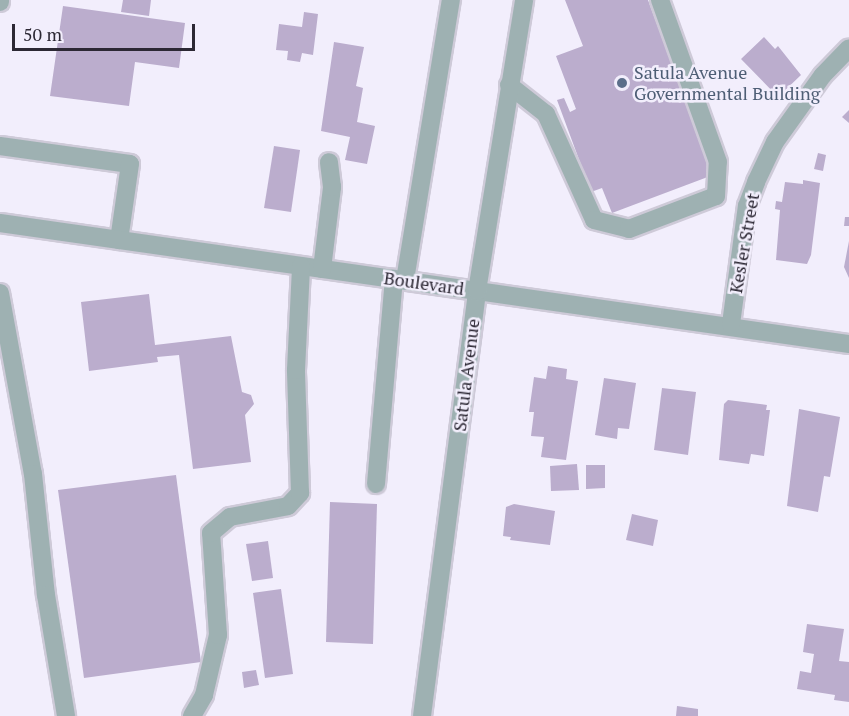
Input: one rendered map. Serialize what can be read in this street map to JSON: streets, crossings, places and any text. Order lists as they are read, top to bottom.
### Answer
{
  "streets": {
    "street": ["Kesler Street", "Boulevard", "Satula Avenue"]
  },
  "crossings": [
    ["Kesler Street", "Boulevard"],
    ["Boulevard", "Satula Avenue"]
  ],
  "places": ["Satula Avenue Governmental Building"],
  "scale_bar": "50 m"
}
